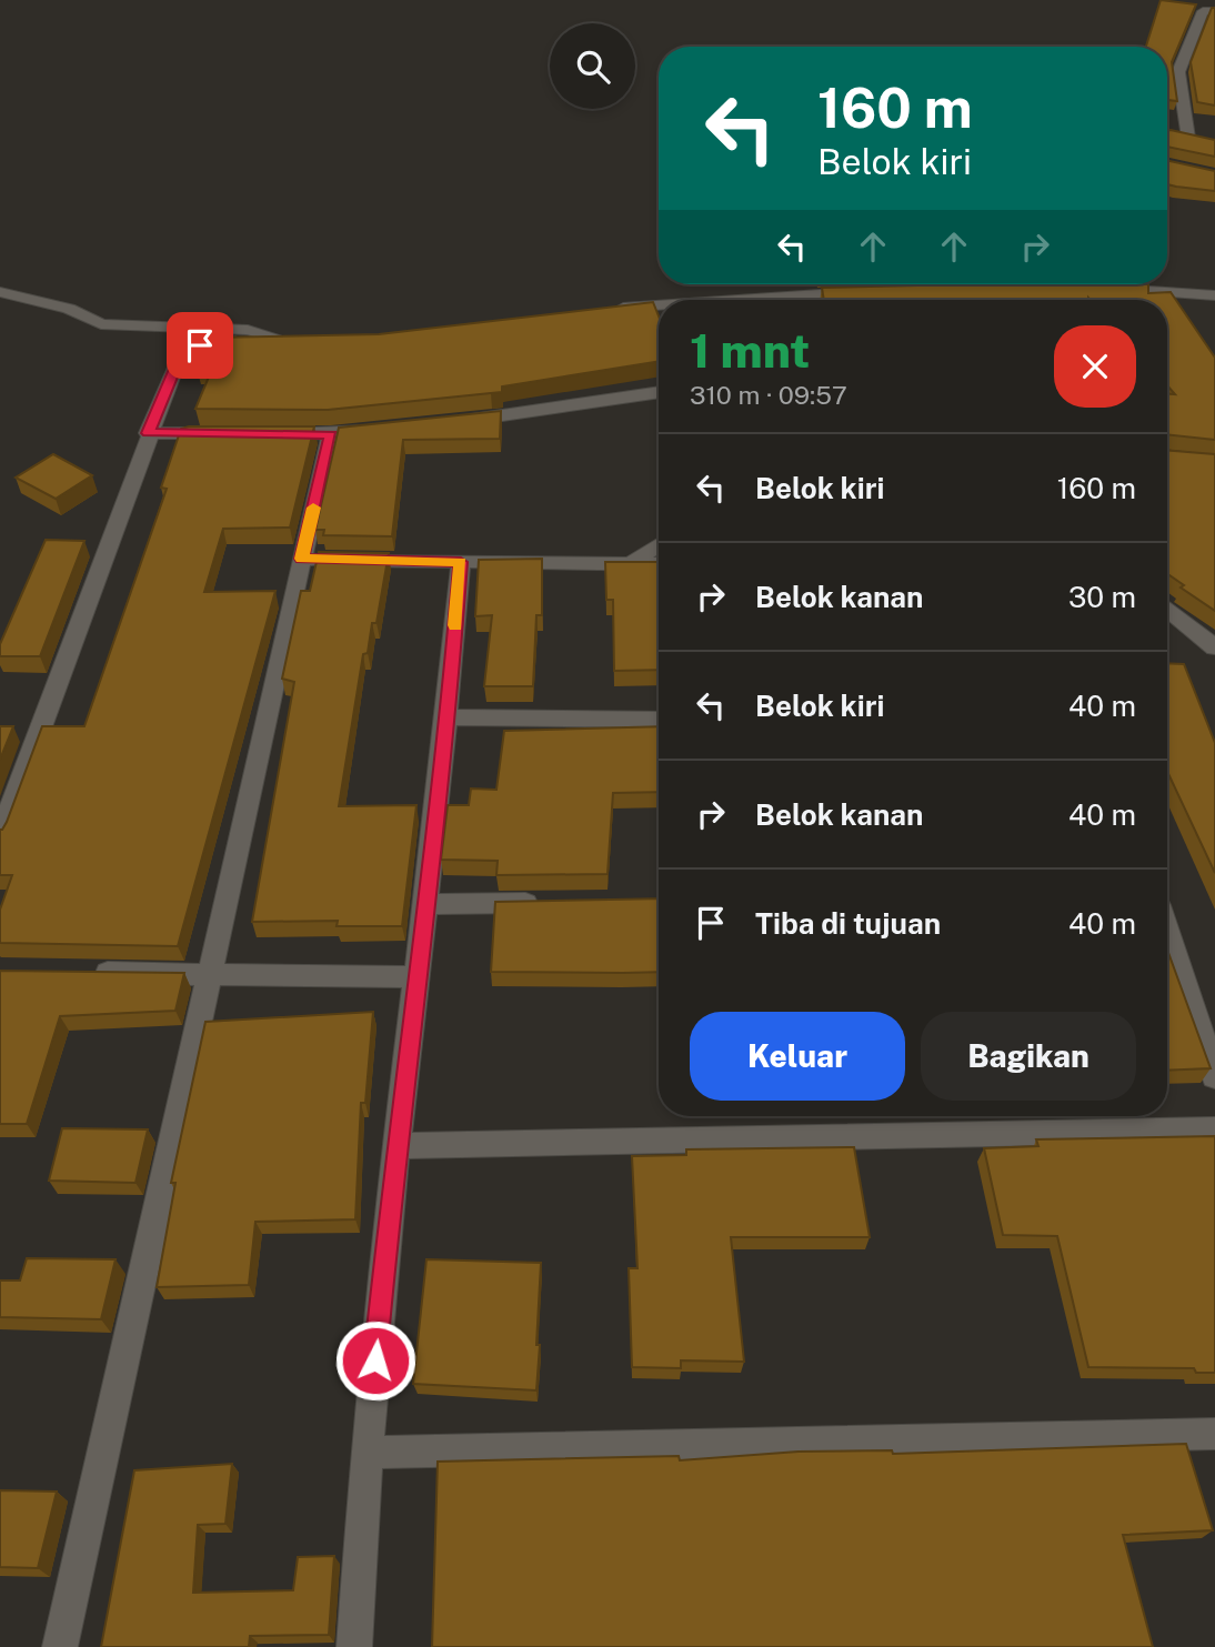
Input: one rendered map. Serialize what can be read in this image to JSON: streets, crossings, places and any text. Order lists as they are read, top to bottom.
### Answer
{
  "page": {
    "turn": ["160 m", "Belok kiri"],
    "heading": ["1 mnt", "310 m · 09:57"],
    "list": [
      {
        "name": "Belok kiri",
        "value": "160 m"
      },
      {
        "name": "Belok kanan",
        "value": "30 m"
      },
      {
        "name": "Belok kiri",
        "value": "40 m"
      },
      {
        "name": "Belok kanan",
        "value": "40 m"
      },
      {
        "name": "Tiba di tujuan",
        "value": "40 m"
      }
    ],
    "buttons": ["Keluar", "Bagikan"]
  }
}
